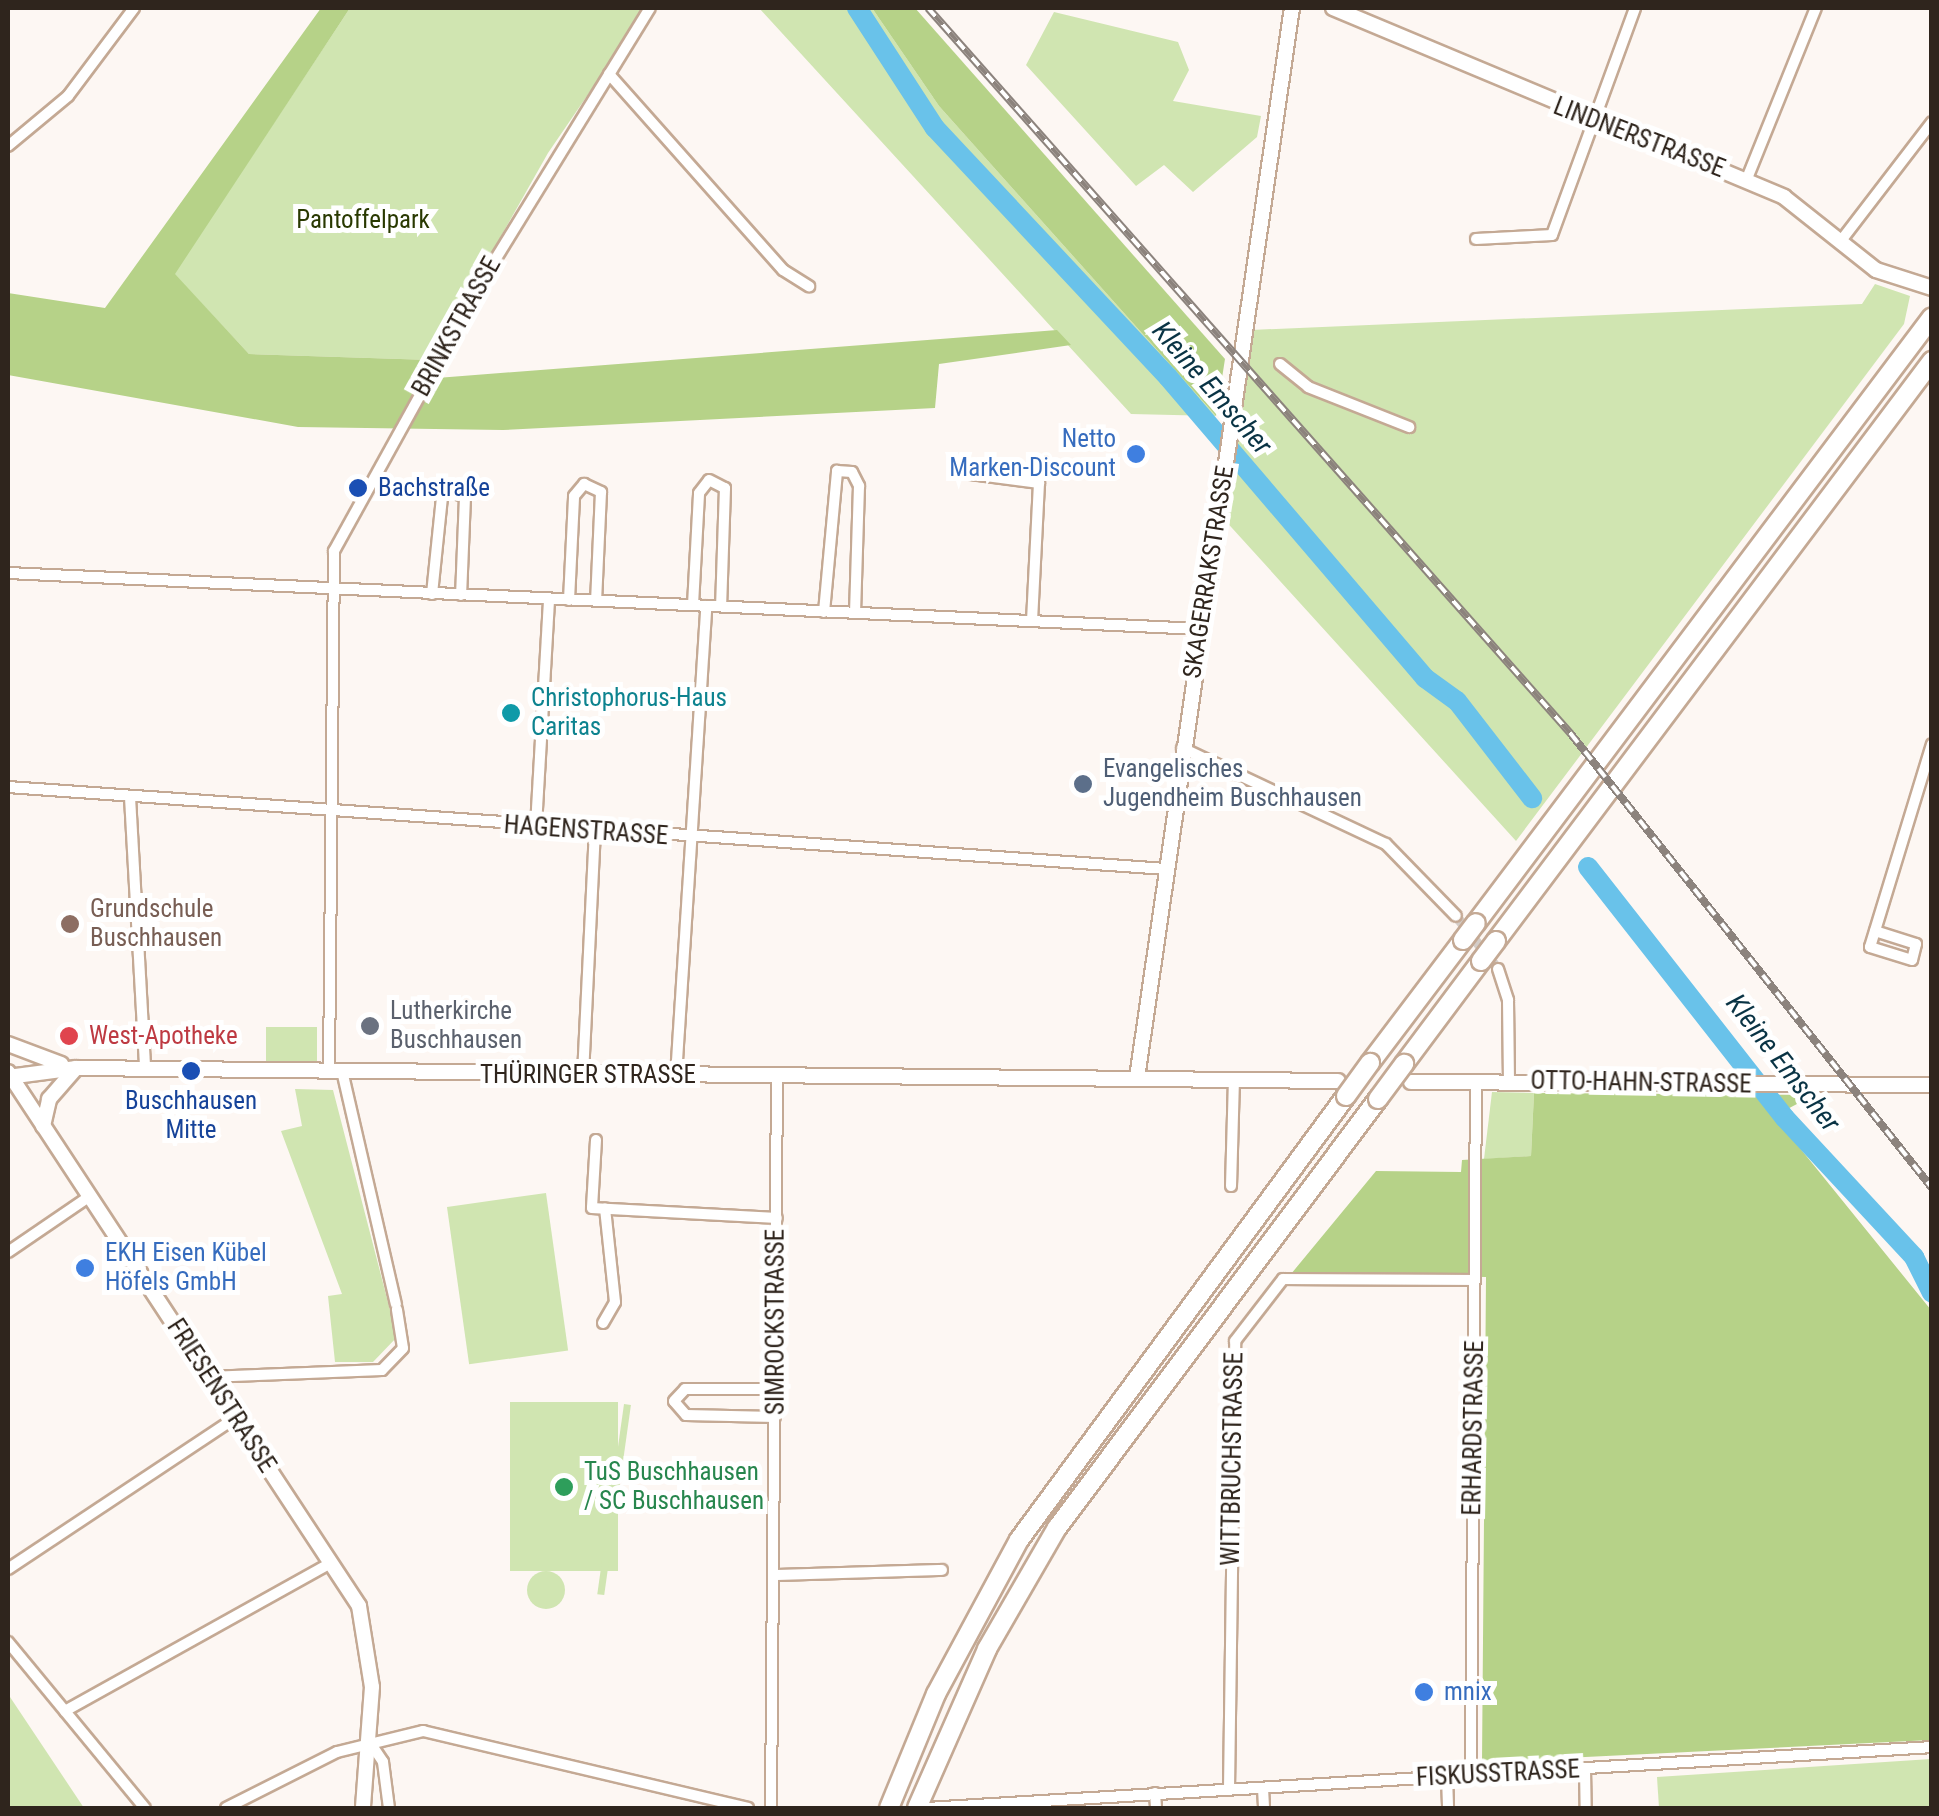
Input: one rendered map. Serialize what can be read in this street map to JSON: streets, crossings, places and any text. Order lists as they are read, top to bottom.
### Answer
{
  "streets": {
    "street": [
      "LINDNERSTRASSE",
      "BRINKSTRASSE",
      "SKAGERRAKSTRASSE",
      "HAGENSTRASSE",
      "THÜRINGER STRASSE",
      "OTTO-HAHN-STRASSE",
      "SIMROCKSTRASSE",
      "FRIESENSTRASSE",
      "ERHARDSTRASSE",
      "WITTBRUCHSTRASSE",
      "FISKUSSTRASSE"
    ]
  },
  "crossings": [
    ["BRINKSTRASSE", "HAGENSTRASSE"],
    ["BRINKSTRASSE", "THÜRINGER STRASSE"],
    ["BRINKSTRASSE", "FRIESENSTRASSE"],
    ["SKAGERRAKSTRASSE", "HAGENSTRASSE"],
    ["SKAGERRAKSTRASSE", "THÜRINGER STRASSE"],
    ["THÜRINGER STRASSE", "SIMROCKSTRASSE"],
    ["THÜRINGER STRASSE", "FRIESENSTRASSE"],
    ["OTTO-HAHN-STRASSE", "ERHARDSTRASSE"],
    ["ERHARDSTRASSE", "WITTBRUCHSTRASSE"],
    ["ERHARDSTRASSE", "FISKUSSTRASSE"],
    ["WITTBRUCHSTRASSE", "FISKUSSTRASSE"]
  ],
  "water": ["Kleine Emscher"],
  "parks": ["Pantoffelpark"],
  "places": [
    "Netto Marken-Discount",
    "Bachstraße",
    "Christophorus-Haus Caritas",
    "Evangelisches Jugendheim Buschhausen",
    "Grundschule Buschhausen",
    "Lutherkirche Buschhausen",
    "West-Apotheke",
    "Buschhausen Mitte",
    "EKH Eisen Kübel Höfels GmbH",
    "TuS Buschhausen / SC Buschhausen",
    "mnix"
  ]
}
